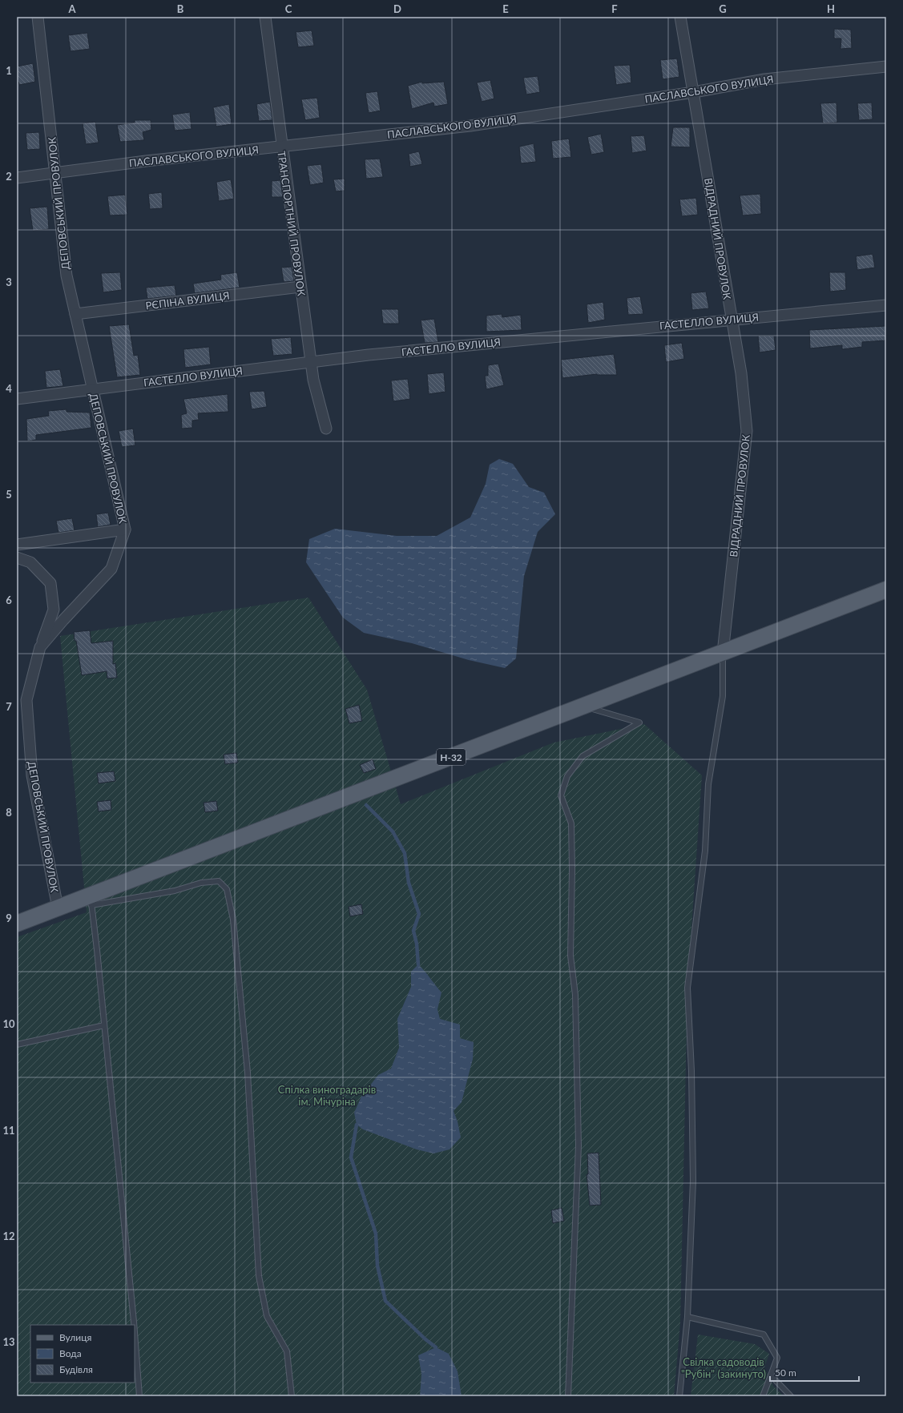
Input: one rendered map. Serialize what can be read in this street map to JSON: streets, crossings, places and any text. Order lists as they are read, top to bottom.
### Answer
{
  "streets": {
    "main road": ["Н-32"],
    "street": [
      "ПАСЛАВСЬКОГО ВУЛИЦЯ",
      "ДЕПОВСЬКИЙ ПРОВУЛОК",
      "ТРАНСПОРТНИЙ ПРОВУЛОК",
      "ВІДРАДНИЙ ПРОВУЛОК",
      "РЄПІНА ВУЛИЦЯ",
      "ГАСТЕЛЛО ВУЛИЦЯ"
    ]
  },
  "crossings": [
    ["ПАСЛАВСЬКОГО ВУЛИЦЯ", "ДЕПОВСЬКИЙ ПРОВУЛОК"],
    ["ПАСЛАВСЬКОГО ВУЛИЦЯ", "ТРАНСПОРТНИЙ ПРОВУЛОК"],
    ["ПАСЛАВСЬКОГО ВУЛИЦЯ", "ВІДРАДНИЙ ПРОВУЛОК"],
    ["ДЕПОВСЬКИЙ ПРОВУЛОК", "РЄПІНА ВУЛИЦЯ"],
    ["ДЕПОВСЬКИЙ ПРОВУЛОК", "ГАСТЕЛЛО ВУЛИЦЯ"],
    ["ДЕПОВСЬКИЙ ПРОВУЛОК", "Н-32"],
    ["ТРАНСПОРТНИЙ ПРОВУЛОК", "РЄПІНА ВУЛИЦЯ"],
    ["ТРАНСПОРТНИЙ ПРОВУЛОК", "ГАСТЕЛЛО ВУЛИЦЯ"],
    ["ВІДРАДНИЙ ПРОВУЛОК", "ГАСТЕЛЛО ВУЛИЦЯ"],
    ["ВІДРАДНИЙ ПРОВУЛОК", "Н-32"]
  ],
  "parks": ["Спілка виноградарів ім. Мічуріна", "Свілка садоводів \"Рубін\" (закинуто)"],
  "legend": ["Вулиця", "Вода", "Будівля"],
  "scale_bar": "50 m",
  "grid": {
    "columns": [
      "A",
      "B",
      "C",
      "D",
      "E",
      "F",
      "G",
      "H"
    ],
    "rows": [
      "1",
      "2",
      "3",
      "4",
      "5",
      "6",
      "7",
      "8",
      "9",
      "10",
      "11",
      "12",
      "13"
    ]
  }
}
